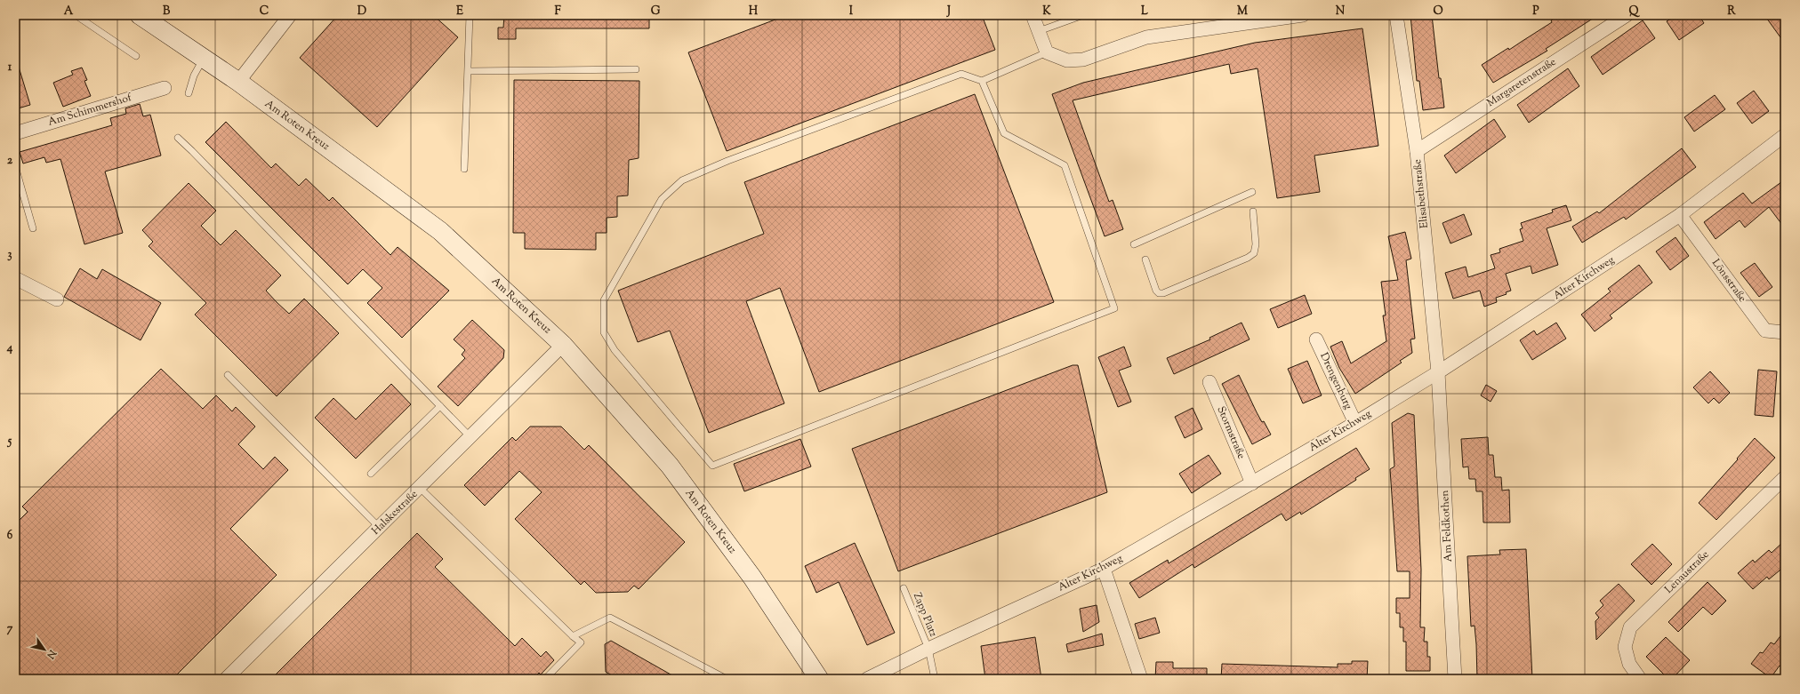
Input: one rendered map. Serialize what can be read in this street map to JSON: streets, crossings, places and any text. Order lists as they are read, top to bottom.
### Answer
{
  "streets": {
    "street": [
      "Margaretenstraße",
      "Am Schimmershof",
      "Am Roten Kreuz",
      "Elisabethstraße",
      "Alter Kirchweg",
      "Lönsstraße",
      "Drengenburg",
      "Stormstraße",
      "Halskestraße",
      "Am Feldkothen",
      "Lenaustraße"
    ],
    "lane": ["Zapp Platz"]
  },
  "crossings": [
    ["Margaretenstraße", "Elisabethstraße"],
    ["Am Roten Kreuz", "Halskestraße"],
    ["Elisabethstraße", "Alter Kirchweg"],
    ["Elisabethstraße", "Am Feldkothen"],
    ["Alter Kirchweg", "Lönsstraße"],
    ["Alter Kirchweg", "Drengenburg"],
    ["Alter Kirchweg", "Stormstraße"],
    ["Alter Kirchweg", "Am Feldkothen"],
    ["Alter Kirchweg", "Zapp Platz"]
  ],
  "north": "bottom right",
  "grid": {
    "columns": [
      "A",
      "B",
      "C",
      "D",
      "E",
      "F",
      "G",
      "H",
      "I",
      "J",
      "K",
      "L",
      "M",
      "N",
      "O",
      "P",
      "Q",
      "R"
    ],
    "rows": [
      "1",
      "2",
      "3",
      "4",
      "5",
      "6",
      "7"
    ]
  }
}
